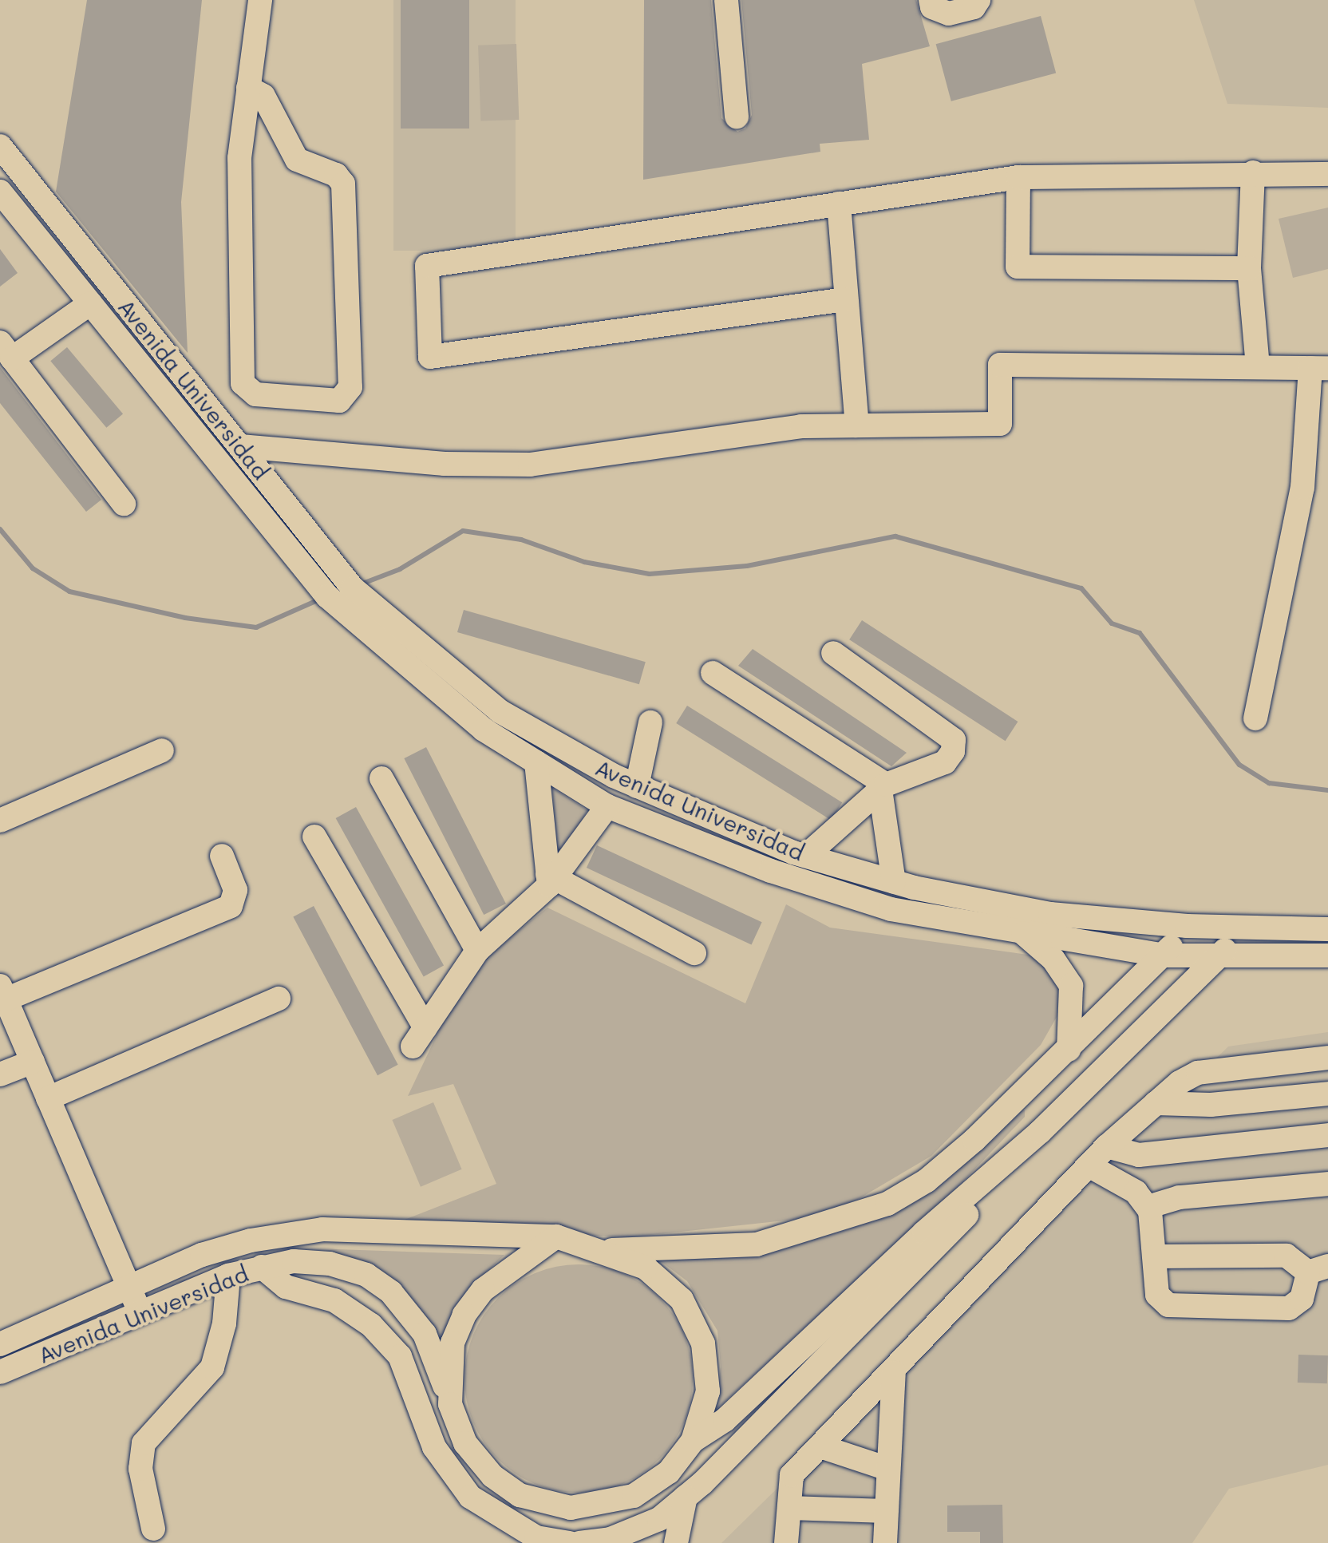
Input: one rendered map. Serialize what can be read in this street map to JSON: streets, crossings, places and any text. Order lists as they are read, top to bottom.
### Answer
{
  "streets": {
    "street": ["Avenida Universidad"]
  }
}
